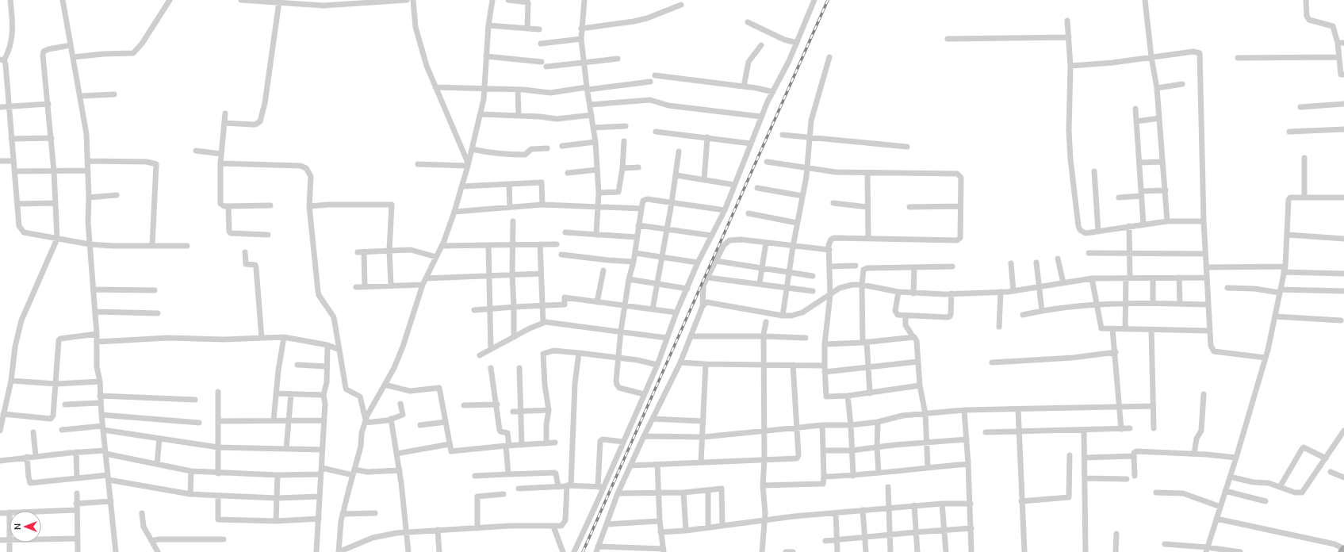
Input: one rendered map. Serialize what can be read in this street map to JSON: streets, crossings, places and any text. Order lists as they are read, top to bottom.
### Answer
{
  "north": "left"
}
